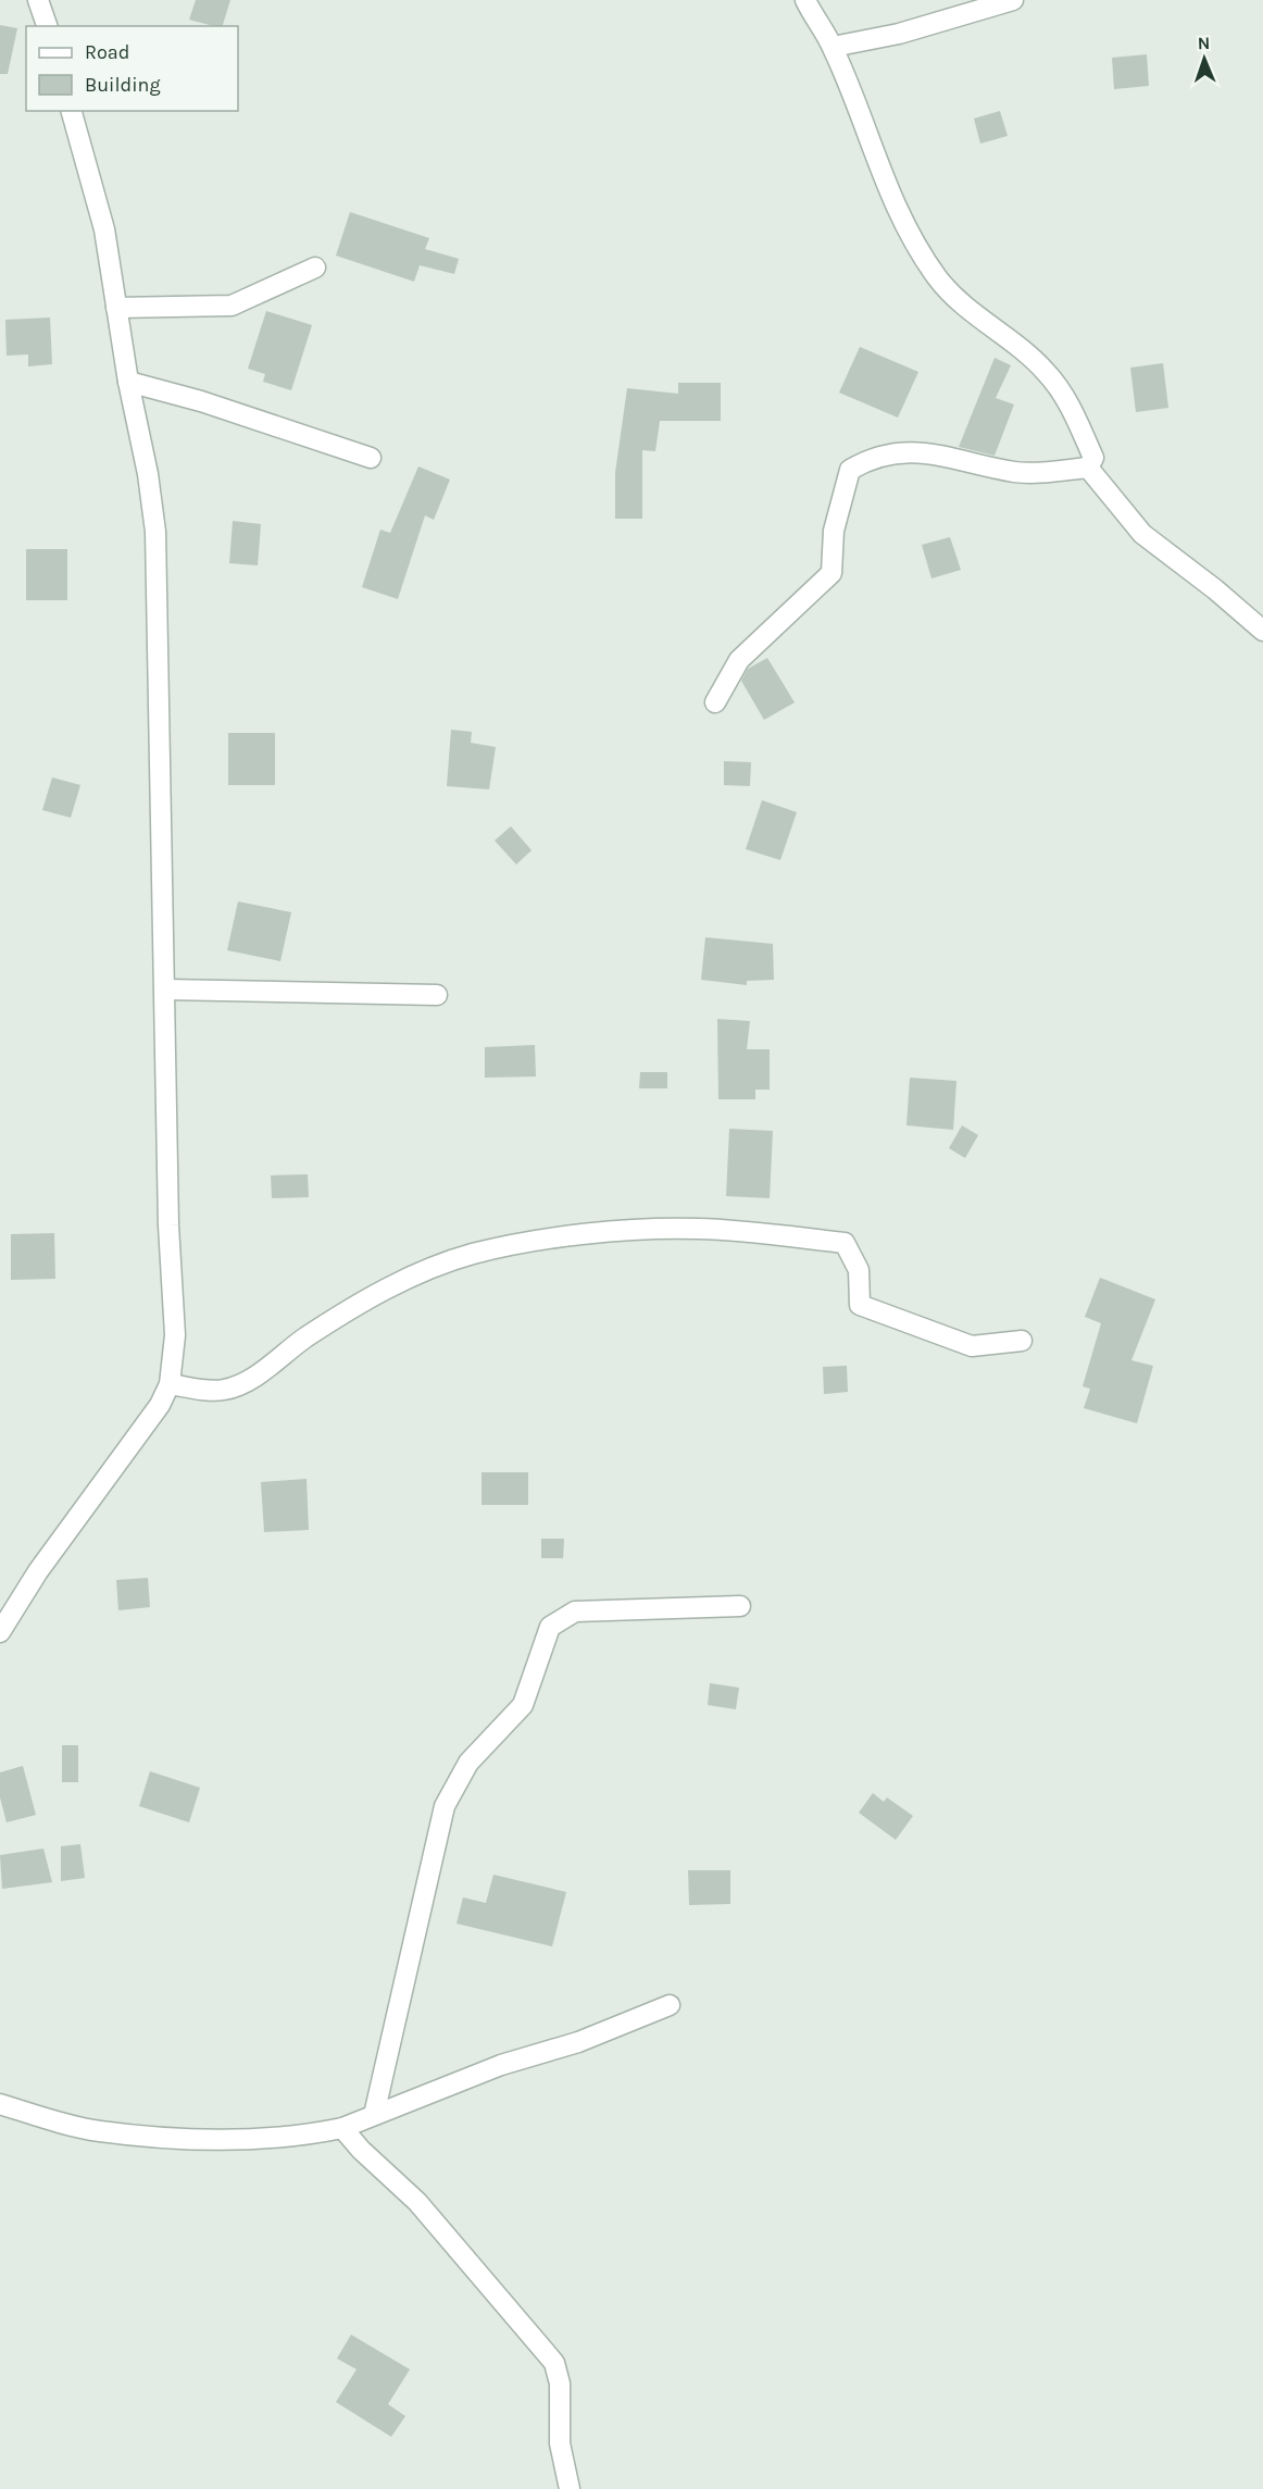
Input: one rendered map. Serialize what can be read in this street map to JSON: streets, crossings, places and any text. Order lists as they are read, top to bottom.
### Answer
{
  "legend": ["Road", "Building"],
  "north": "top"
}
